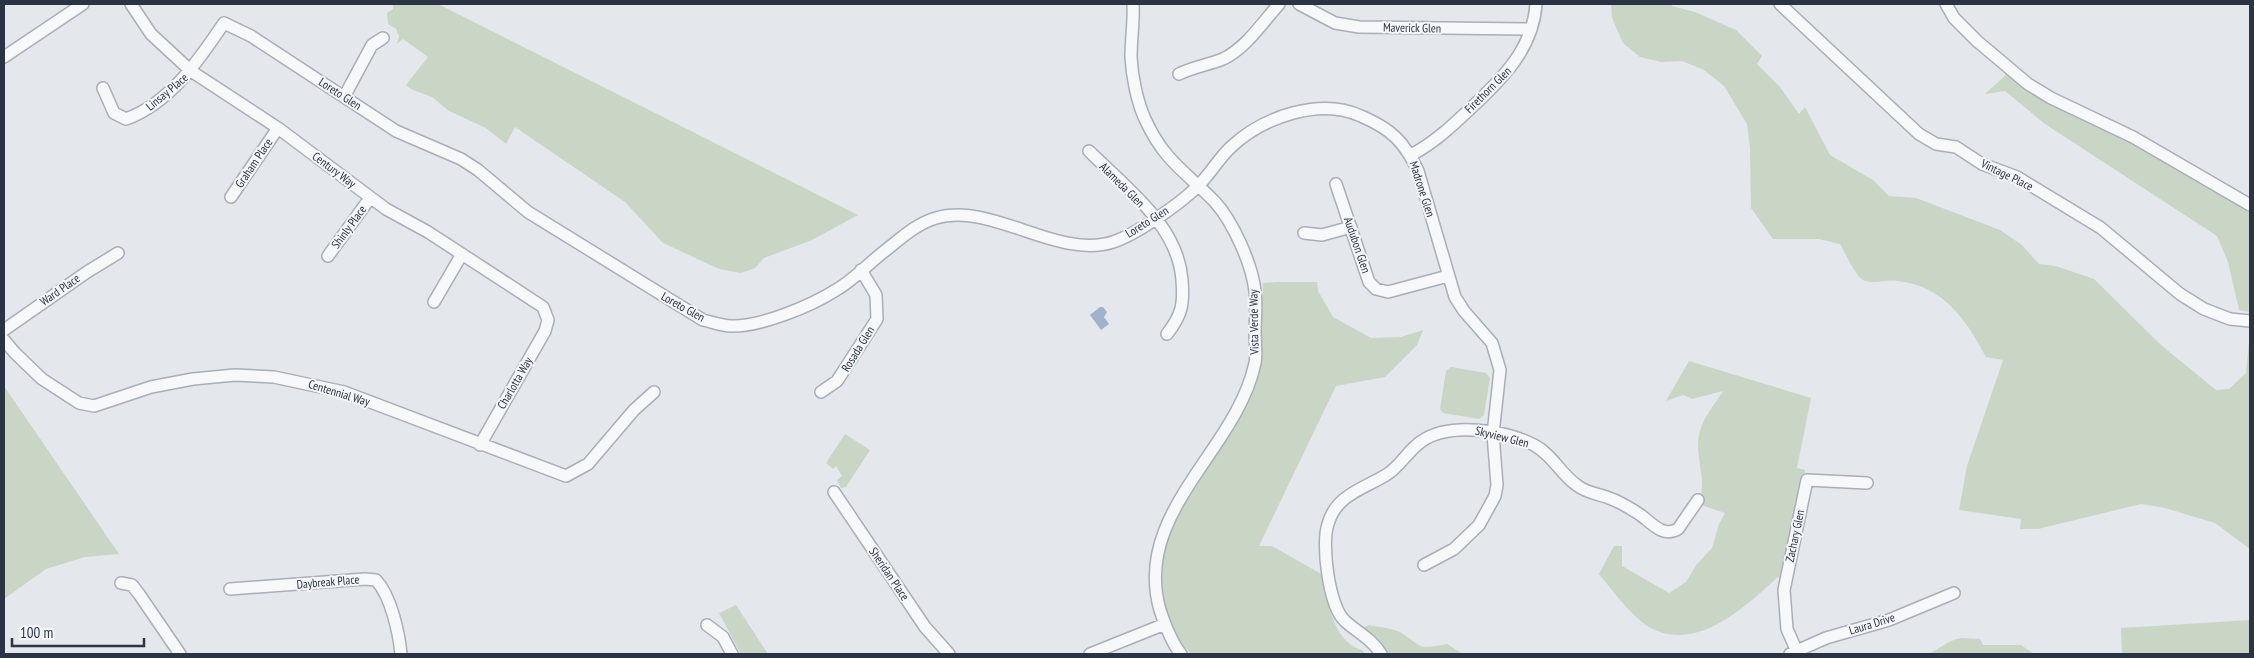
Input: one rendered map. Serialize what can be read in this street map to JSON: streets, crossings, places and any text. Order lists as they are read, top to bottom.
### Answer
{
  "streets": {
    "street": [
      "Maverick Glen",
      "Firethorn Glen",
      "Linsay Place",
      "Loreto Glen",
      "Graham Place",
      "Century Way",
      "Vintage Place",
      "Alameda Glen",
      "Madrone Glen",
      "Shinly Place",
      "Audubon Glen",
      "Ward Place",
      "Vista Verde Way",
      "Rosada Glen",
      "Charlotta Way",
      "Centennial Way",
      "Skyview Glen",
      "Zachary Glen",
      "Sheridan Place",
      "Daybreak Place",
      "Laura Drive"
    ]
  },
  "crossings": [
    ["Maverick Glen", "Firethorn Glen"],
    ["Firethorn Glen", "Madrone Glen"],
    ["Linsay Place", "Loreto Glen"],
    ["Linsay Place", "Century Way"],
    ["Loreto Glen", "Alameda Glen"],
    ["Loreto Glen", "Madrone Glen"],
    ["Loreto Glen", "Vista Verde Way"],
    ["Loreto Glen", "Rosada Glen"],
    ["Graham Place", "Century Way"],
    ["Century Way", "Shinly Place"],
    ["Century Way", "Charlotta Way"],
    ["Madrone Glen", "Audubon Glen"],
    ["Madrone Glen", "Vista Verde Way"],
    ["Madrone Glen", "Skyview Glen"],
    ["Charlotta Way", "Centennial Way"],
    ["Zachary Glen", "Laura Drive"]
  ],
  "scale_bar": "100 m"
}
